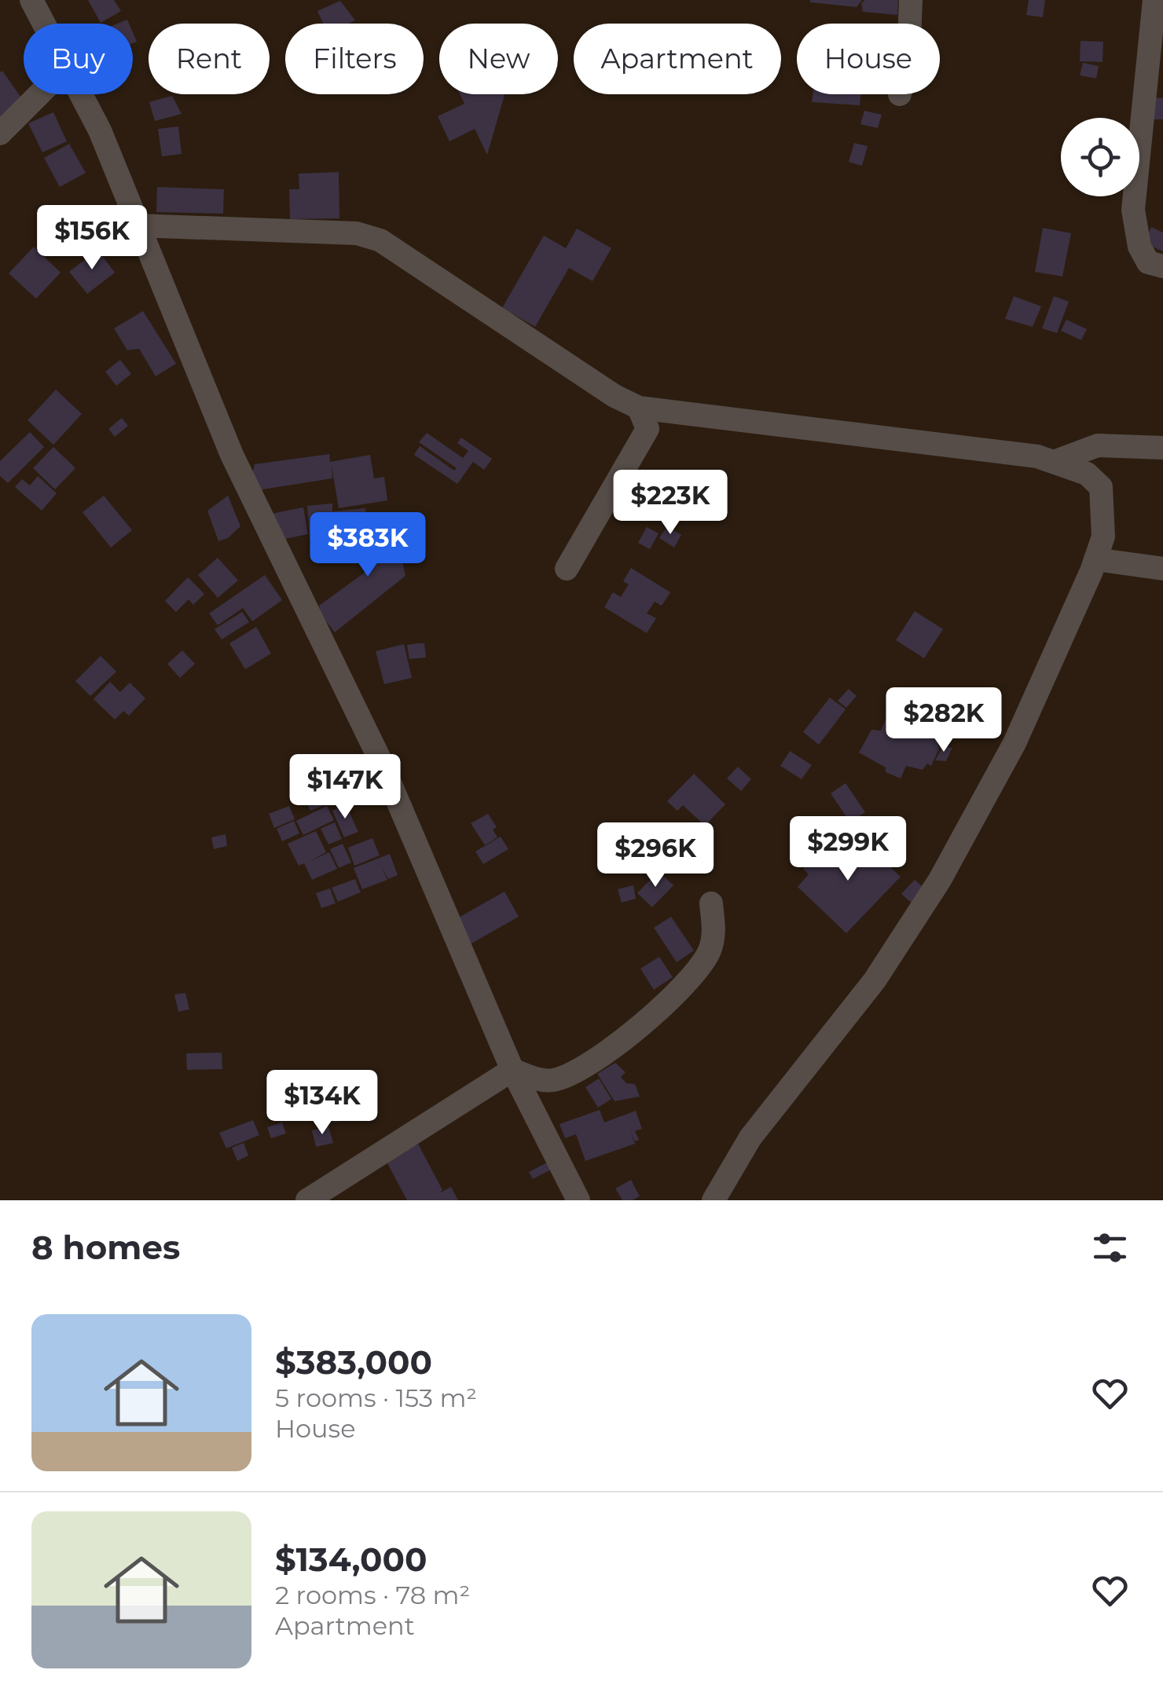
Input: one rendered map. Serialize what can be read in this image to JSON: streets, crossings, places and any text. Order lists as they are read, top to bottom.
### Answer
{
  "page": {
    "chip": [
      "Buy",
      "Rent",
      "Filters",
      "New",
      "Apartment",
      "House"
    ],
    "price": [
      "$156K",
      "$223K",
      "$383K",
      "$282K",
      "$147K",
      "$299K",
      "$296K",
      "$134K"
    ],
    "heading": "8 homes",
    "list": [
      {
        "name": "$383,000",
        "note": "5 rooms · 153 m² · House"
      },
      {
        "name": "$134,000",
        "note": "2 rooms · 78 m² · Apartment"
      }
    ]
  }
}
